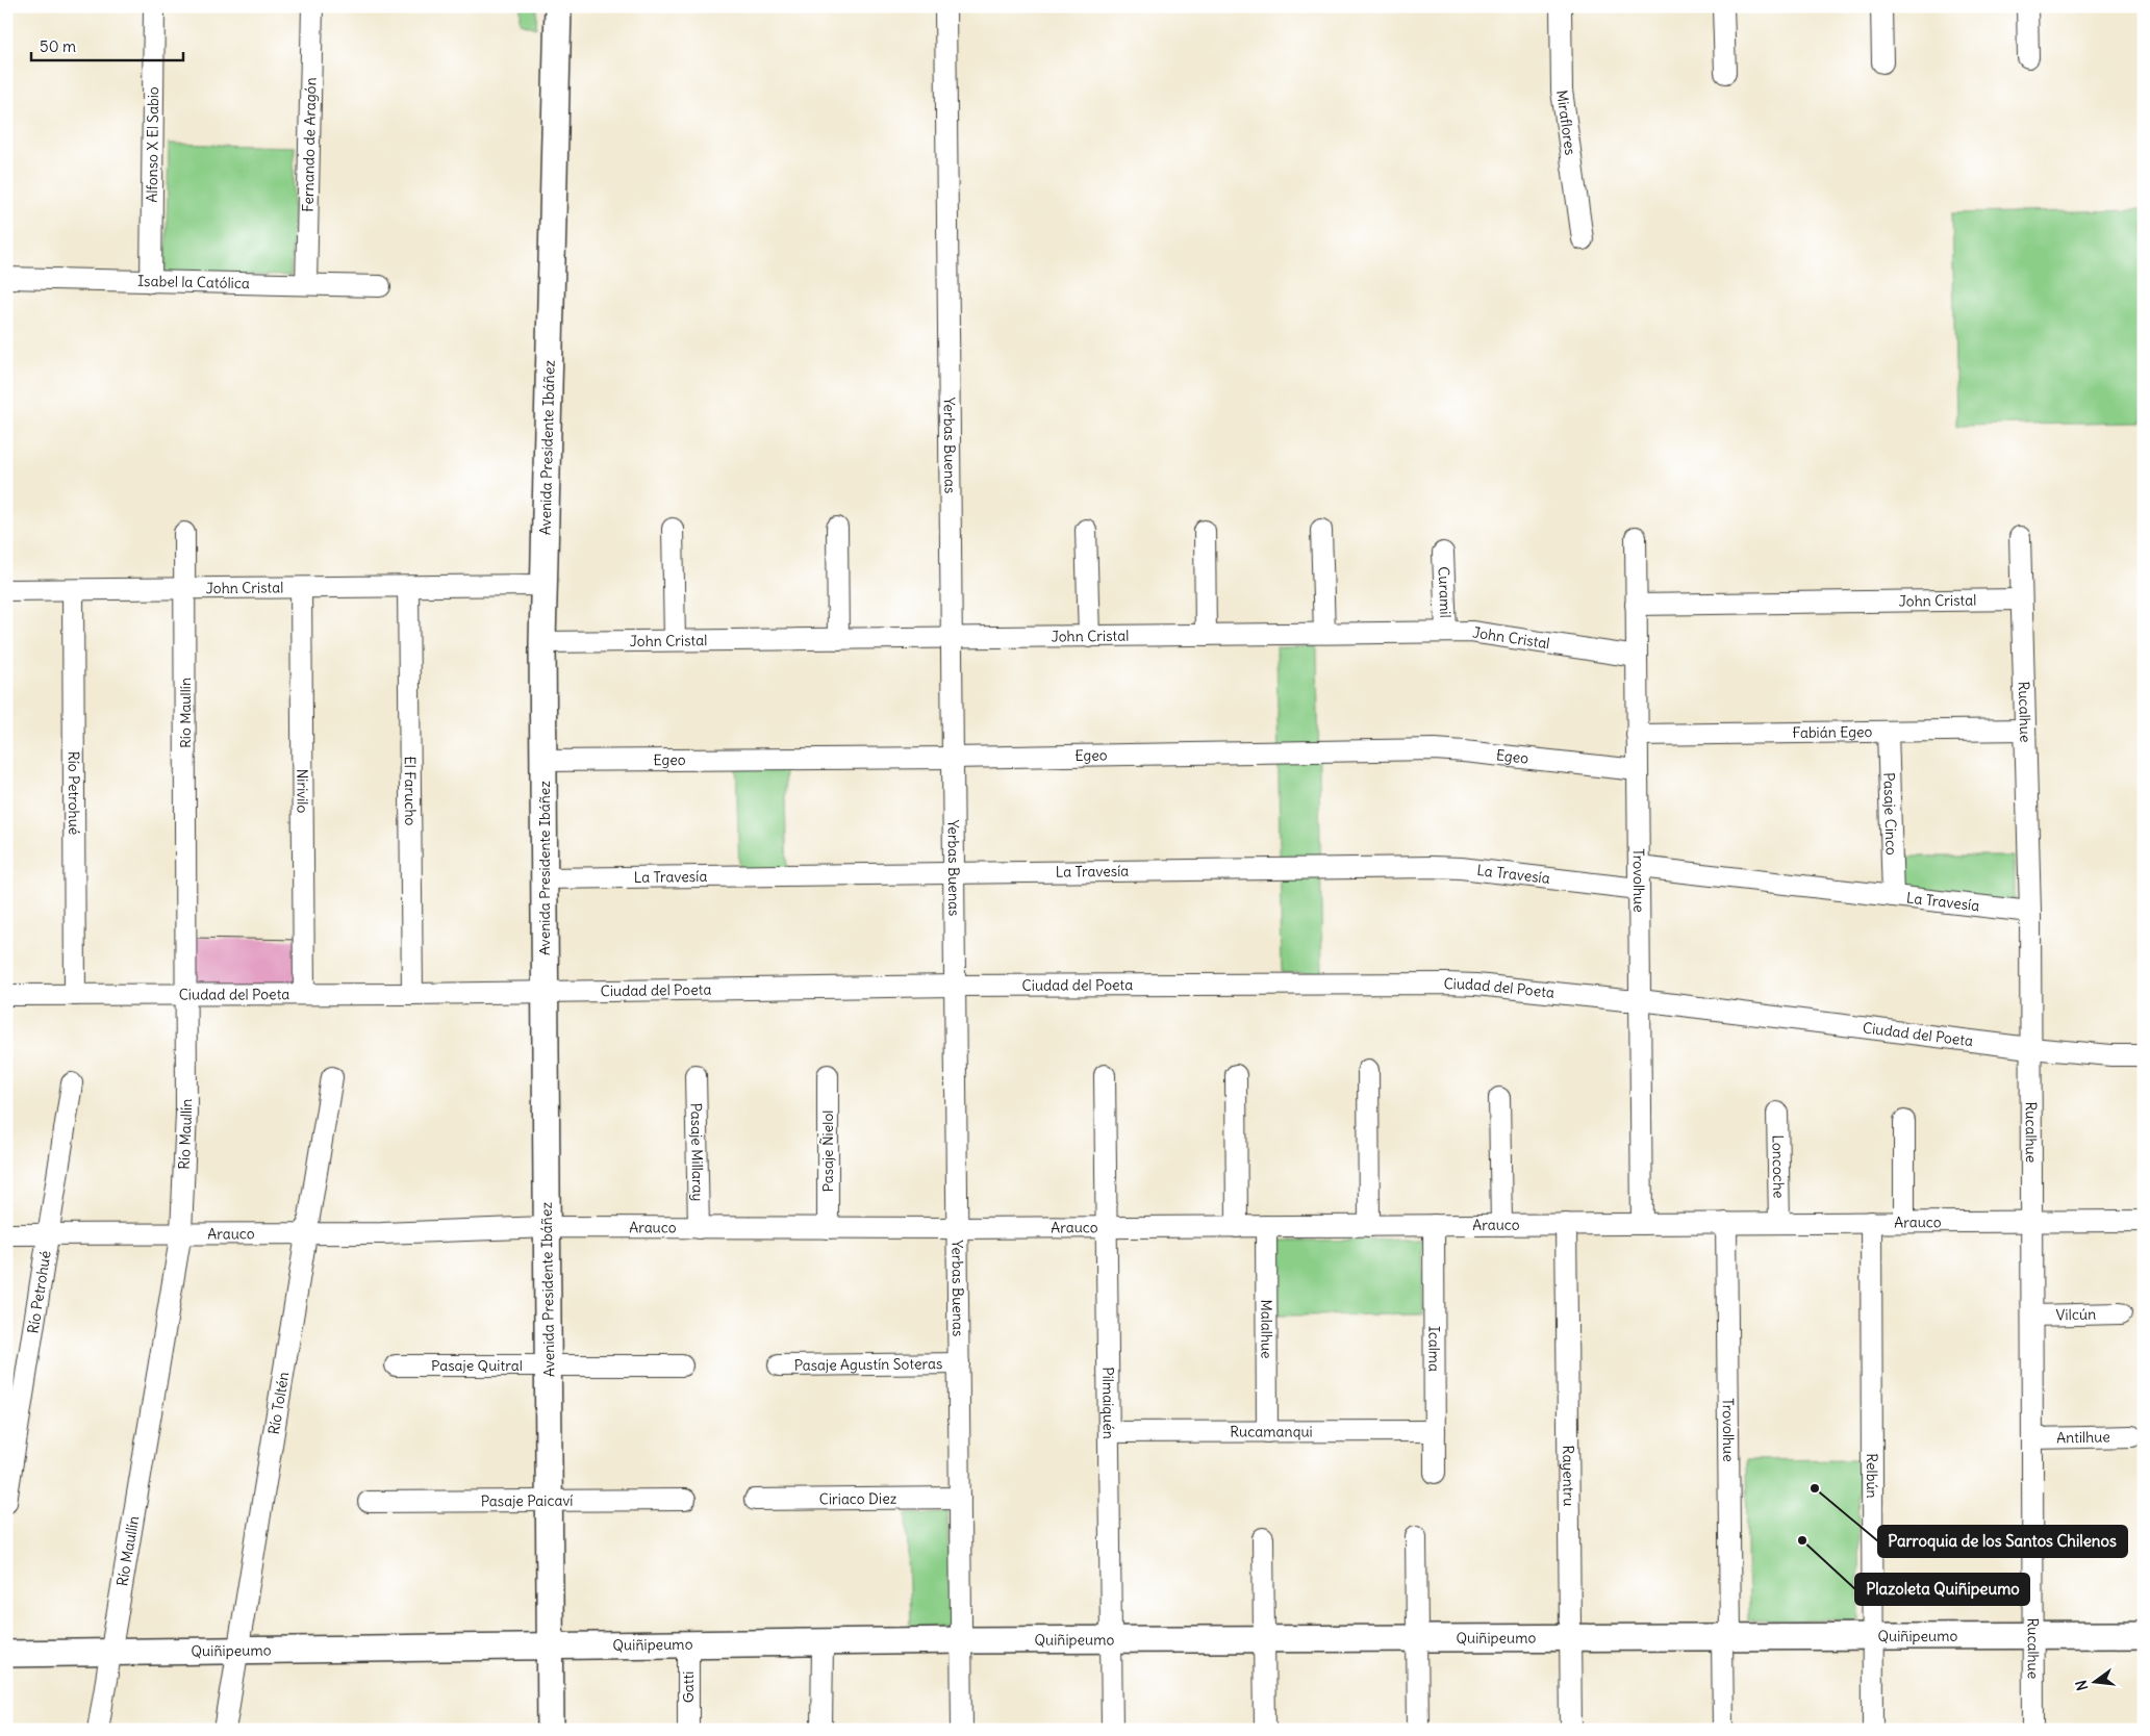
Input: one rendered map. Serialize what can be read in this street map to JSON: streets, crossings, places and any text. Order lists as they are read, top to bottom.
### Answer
{
  "streets": {
    "street": [
      "Miraflores",
      "Alfonso X El Sabio",
      "Fernando de Aragón",
      "Isabel la Católica",
      "Avenida Presidente Ibáñez",
      "Yerbas Buenas",
      "John Cristal",
      "Curamil",
      "Rucalhue",
      "Río Maullín",
      "Fabián Egeo",
      "Egeo",
      "Nirivilo",
      "El Farucho",
      "Río Petrohué",
      "Pasaje Cinco",
      "La Travesía",
      "Trovolhue",
      "Ciudad del Poeta",
      "Pasaje Millaray",
      "Pasaje Ñielol",
      "Loncoche",
      "Arauco",
      "Vilcún",
      "Malalhue",
      "Icalma",
      "Pasaje Agustín Soteras",
      "Pasaje Quitral",
      "Río Toltén",
      "Pilmaiquén",
      "Rucamanqui",
      "Antilhue",
      "Relbún",
      "Rayentru",
      "Ciriaco Diez",
      "Pasaje Paicaví",
      "Quiñipeumo",
      "Gatti"
    ]
  },
  "crossings": [
    ["Alfonso X El Sabio", "Isabel la Católica"],
    ["Fernando de Aragón", "Isabel la Católica"],
    ["Avenida Presidente Ibáñez", "John Cristal"],
    ["Avenida Presidente Ibáñez", "Egeo"],
    ["Avenida Presidente Ibáñez", "La Travesía"],
    ["Avenida Presidente Ibáñez", "Ciudad del Poeta"],
    ["Avenida Presidente Ibáñez", "Arauco"],
    ["Avenida Presidente Ibáñez", "Pasaje Quitral"],
    ["Avenida Presidente Ibáñez", "Pasaje Paicaví"],
    ["Avenida Presidente Ibáñez", "Quiñipeumo"],
    ["Yerbas Buenas", "John Cristal"],
    ["Yerbas Buenas", "Egeo"],
    ["Yerbas Buenas", "La Travesía"],
    ["Yerbas Buenas", "Ciudad del Poeta"],
    ["Yerbas Buenas", "Arauco"],
    ["Yerbas Buenas", "Pasaje Agustín Soteras"],
    ["Yerbas Buenas", "Ciriaco Diez"],
    ["Yerbas Buenas", "Quiñipeumo"],
    ["John Cristal", "Curamil"],
    ["John Cristal", "Rucalhue"],
    ["John Cristal", "Río Maullín"],
    ["John Cristal", "Nirivilo"],
    ["John Cristal", "El Farucho"],
    ["John Cristal", "Río Petrohué"],
    ["John Cristal", "Trovolhue"],
    ["Rucalhue", "Fabián Egeo"],
    ["Rucalhue", "La Travesía"],
    ["Rucalhue", "Ciudad del Poeta"],
    ["Rucalhue", "Arauco"],
    ["Rucalhue", "Vilcún"],
    ["Rucalhue", "Antilhue"],
    ["Rucalhue", "Quiñipeumo"],
    ["Río Maullín", "Ciudad del Poeta"],
    ["Río Maullín", "Arauco"],
    ["Río Maullín", "Quiñipeumo"],
    ["Fabián Egeo", "Pasaje Cinco"],
    ["Fabián Egeo", "Trovolhue"],
    ["Egeo", "Trovolhue"],
    ["Nirivilo", "Ciudad del Poeta"],
    ["El Farucho", "Ciudad del Poeta"],
    ["Río Petrohué", "Ciudad del Poeta"],
    ["Río Petrohué", "Arauco"],
    ["Pasaje Cinco", "La Travesía"],
    ["La Travesía", "Trovolhue"],
    ["Trovolhue", "Ciudad del Poeta"],
    ["Trovolhue", "Arauco"],
    ["Trovolhue", "Quiñipeumo"],
    ["Pasaje Millaray", "Arauco"],
    ["Pasaje Ñielol", "Arauco"],
    ["Loncoche", "Arauco"],
    ["Arauco", "Malalhue"],
    ["Arauco", "Icalma"],
    ["Arauco", "Río Toltén"],
    ["Arauco", "Pilmaiquén"],
    ["Arauco", "Relbún"],
    ["Arauco", "Rayentru"],
    ["Malalhue", "Rucamanqui"],
    ["Icalma", "Rucamanqui"],
    ["Río Toltén", "Quiñipeumo"],
    ["Pilmaiquén", "Rucamanqui"],
    ["Pilmaiquén", "Quiñipeumo"],
    ["Relbún", "Quiñipeumo"],
    ["Rayentru", "Quiñipeumo"],
    ["Quiñipeumo", "Gatti"]
  ],
  "places": ["Parroquia de los Santos Chilenos", "Plazoleta Quiñipeumo"],
  "scale_bar": "50 m",
  "north": "left"
}
